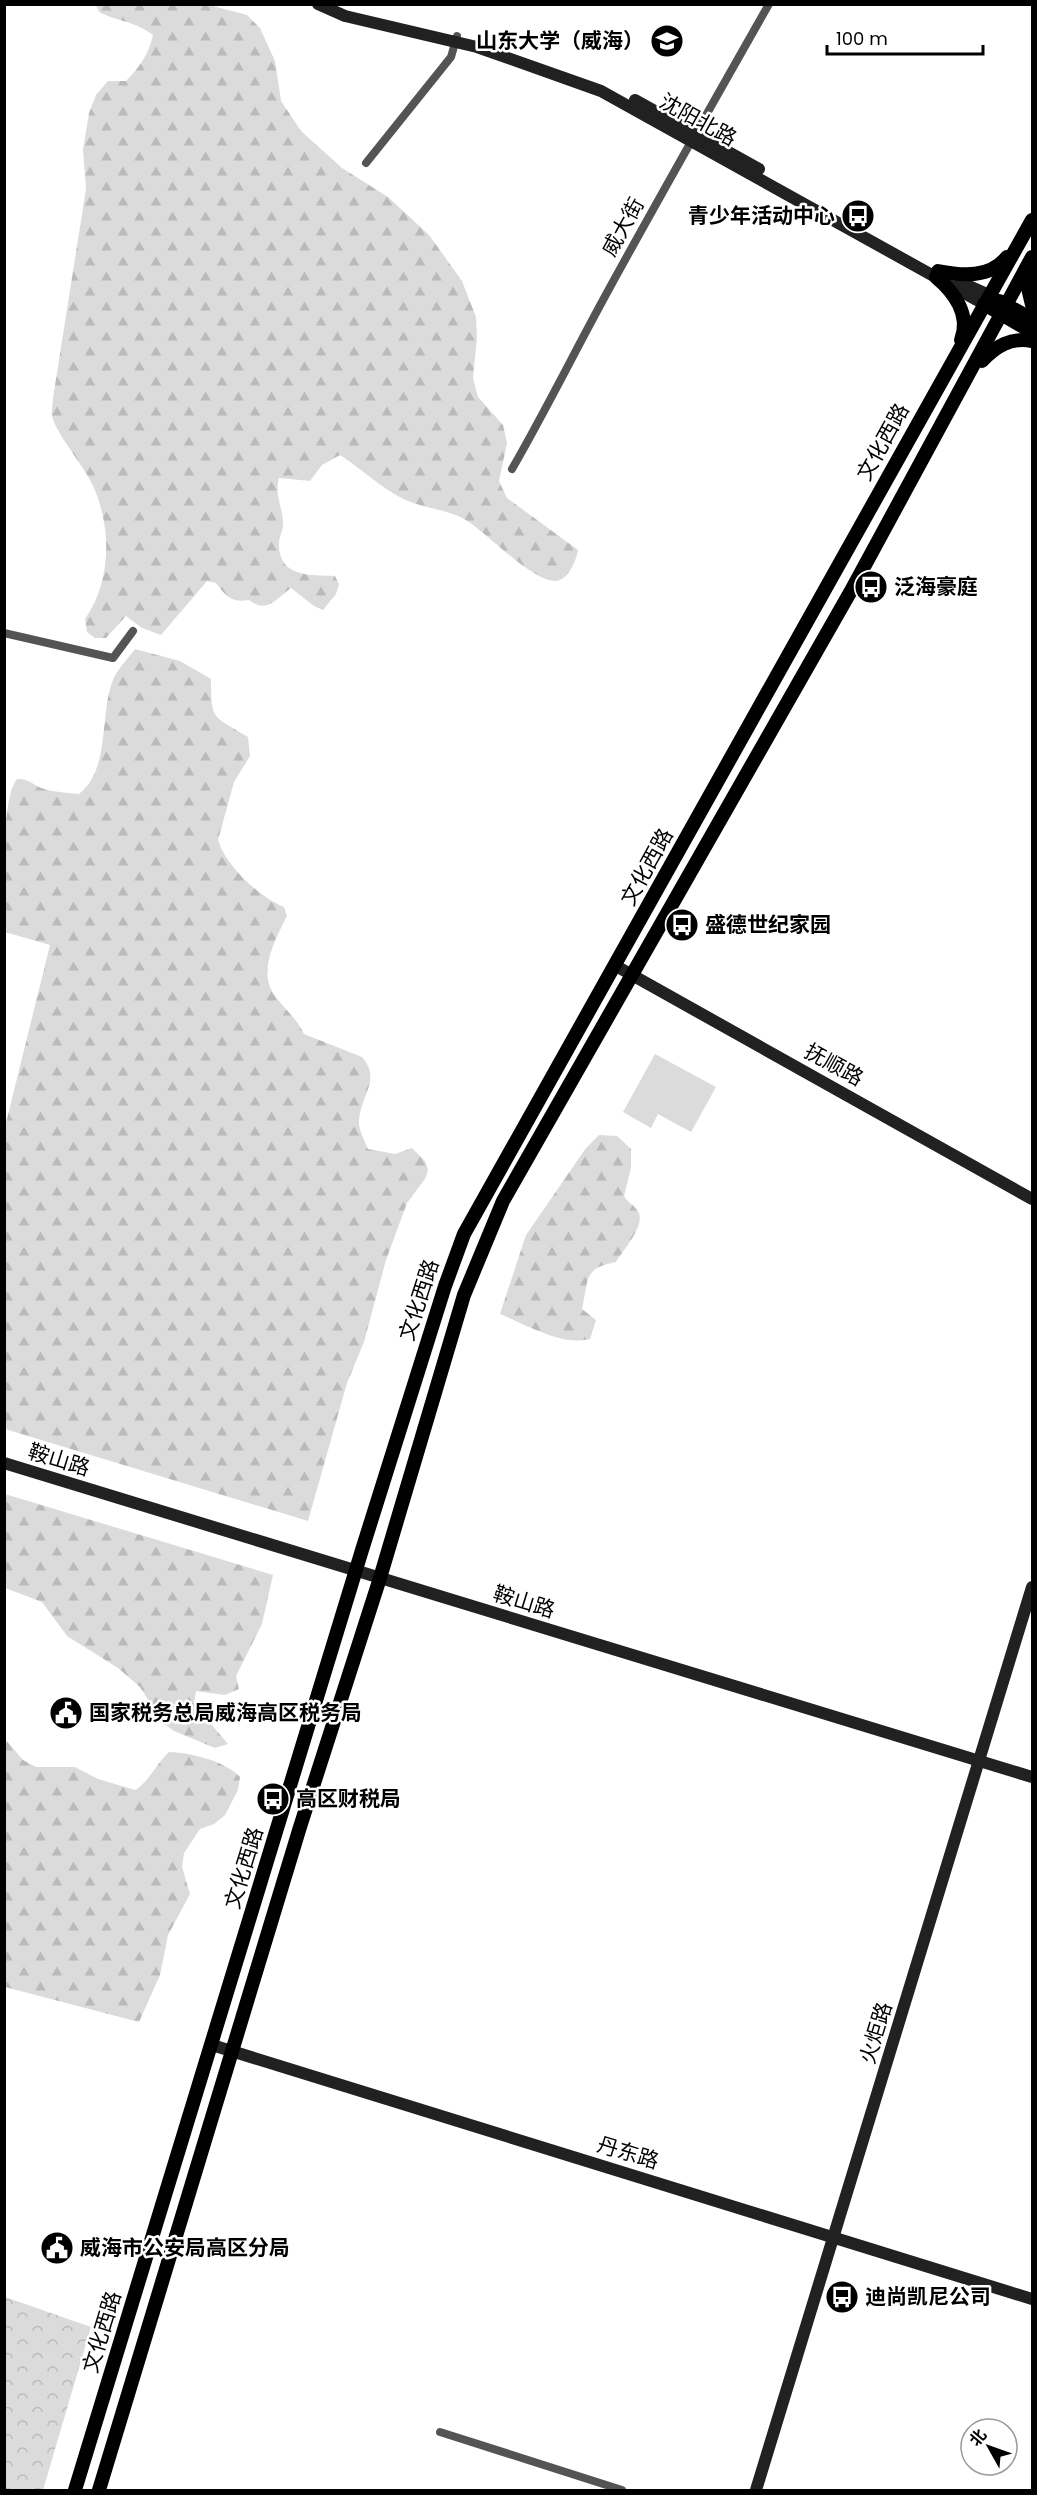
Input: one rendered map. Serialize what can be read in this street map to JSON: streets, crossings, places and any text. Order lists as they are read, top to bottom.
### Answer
{
  "streets": {
    "main road": [
      "沈阳北路",
      "文化西路",
      "抚顺路",
      "鞍山路",
      "火炬路",
      "丹东路"
    ],
    "street": ["威大街"]
  },
  "crossings": [
    ["沈阳北路", "威大街"],
    ["沈阳北路", "文化西路"],
    ["文化西路", "抚顺路"],
    ["文化西路", "鞍山路"],
    ["文化西路", "丹东路"],
    ["鞍山路", "火炬路"],
    ["火炬路", "丹东路"]
  ],
  "places": {
    "school or university": ["山东大学（威海）"],
    "bus stop": [
      "青少年活动中心",
      "泛海豪庭",
      "盛德世纪家园",
      "高区财税局",
      "迪尚凯尼公司"
    ],
    "public building": ["国家税务总局威海高区税务局", "威海市公安局高区分局"]
  },
  "scale_bar": "100 m",
  "north": "top left"
}
